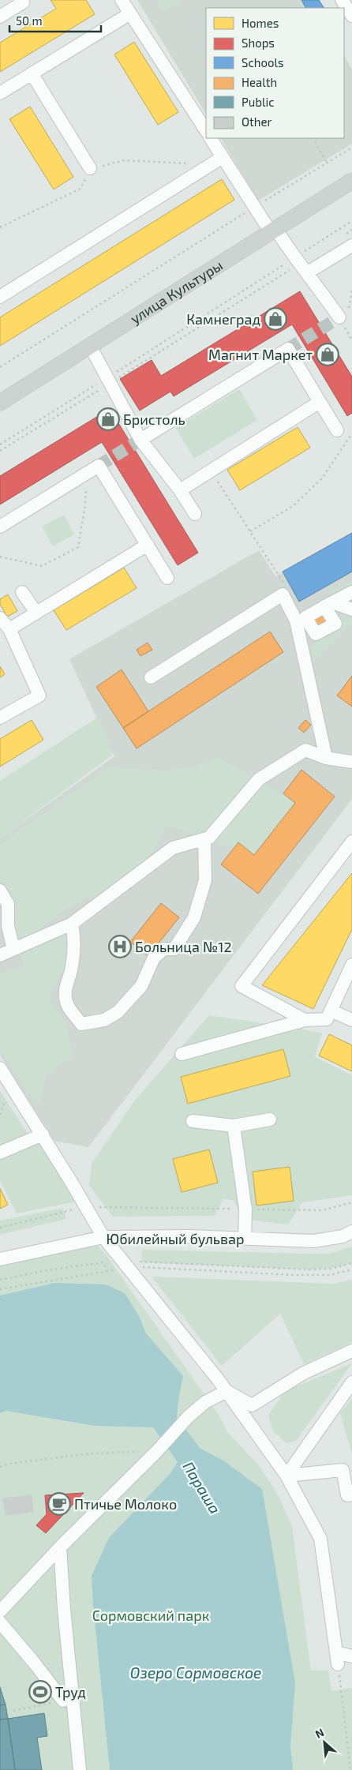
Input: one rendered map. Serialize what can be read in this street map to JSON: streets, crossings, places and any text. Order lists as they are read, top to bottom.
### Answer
{
  "streets": {
    "main road": ["улица Культуры"],
    "street": ["Юбилейный бульвар"]
  },
  "water": ["Параша", "Озеро Сормовское"],
  "parks": ["Сормовский парк"],
  "places": {
    "shop": ["Камнеград", "Магнит Маркет", "Бристоль"],
    "hospital": ["Больница №12"],
    "cafe": ["Птичье Молоко"],
    "sports": ["Труд"]
  },
  "legend": [
    "Homes",
    "Shops",
    "Schools",
    "Health",
    "Public",
    "Other"
  ],
  "scale_bar": "50 m",
  "north": "top left"
}
